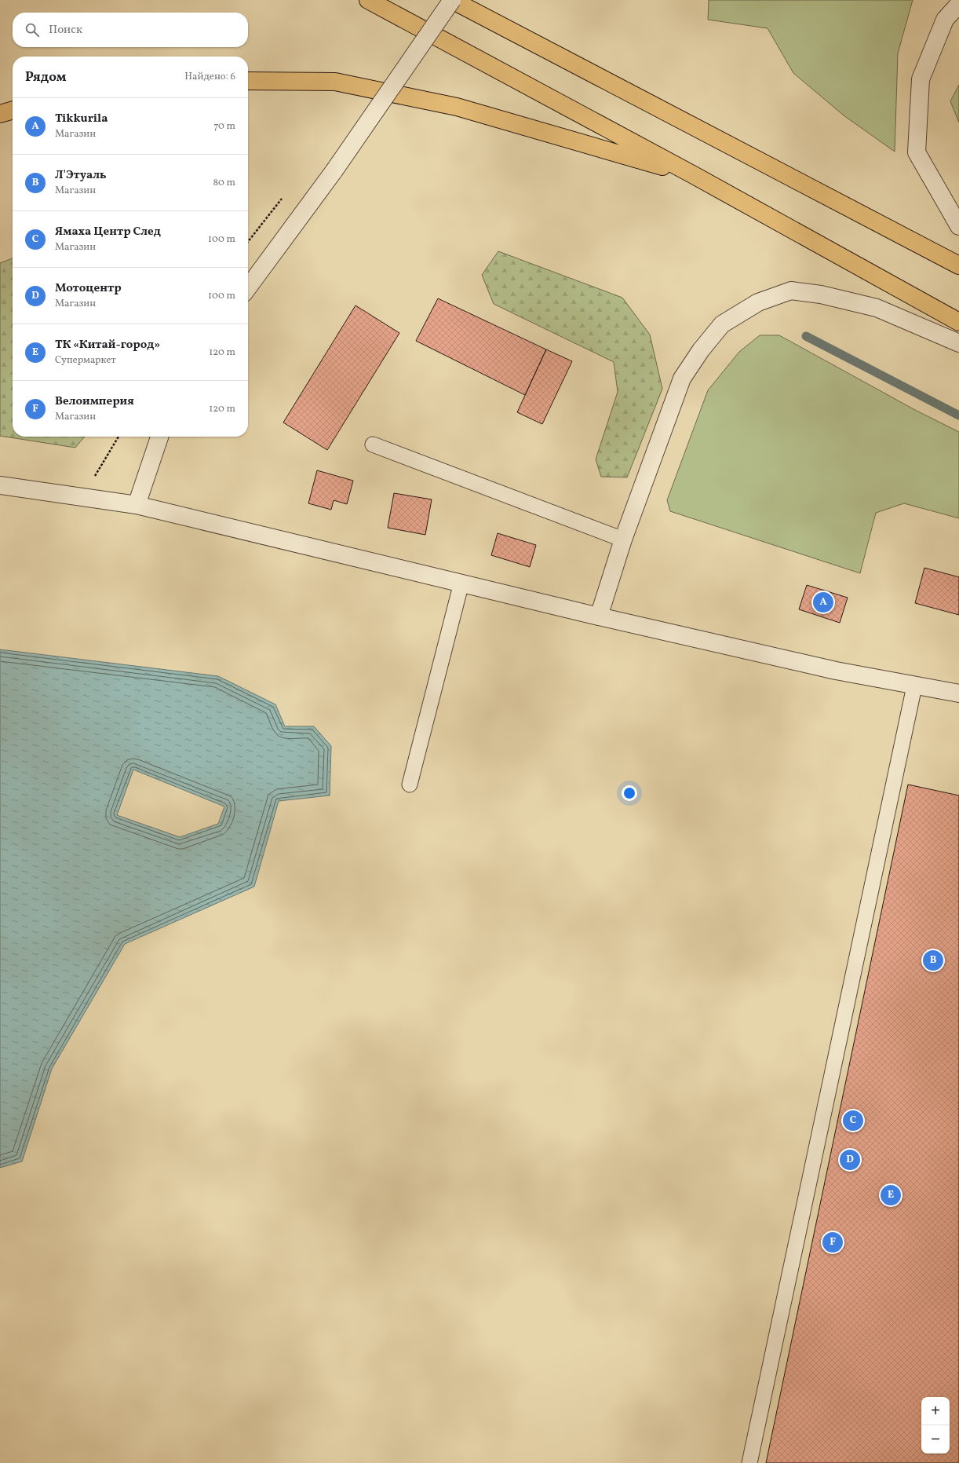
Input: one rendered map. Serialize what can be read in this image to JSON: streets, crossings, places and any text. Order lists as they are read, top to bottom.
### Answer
{
  "page": {
    "search": "Поиск",
    "heading": ["Рядом", "Найдено: 6"],
    "list": [
      {
        "mark": "A",
        "name": "Tikkurila",
        "note": "Магазин",
        "value": "70 m"
      },
      {
        "mark": "B",
        "name": "Л'Этуаль",
        "note": "Магазин",
        "value": "80 m"
      },
      {
        "mark": "C",
        "name": "Ямаха Центр След",
        "note": "Магазин",
        "value": "100 m"
      },
      {
        "mark": "D",
        "name": "Мотоцентр",
        "note": "Магазин",
        "value": "100 m"
      },
      {
        "mark": "E",
        "name": "ТК «Китай-город»",
        "note": "Супермаркет",
        "value": "120 m"
      },
      {
        "mark": "F",
        "name": "Велоимперия",
        "note": "Магазин",
        "value": "120 m"
      }
    ],
    "pins": [
      "A",
      "B",
      "C",
      "D",
      "E",
      "F"
    ],
    "map_buttons": ["+", "−"]
  }
}
